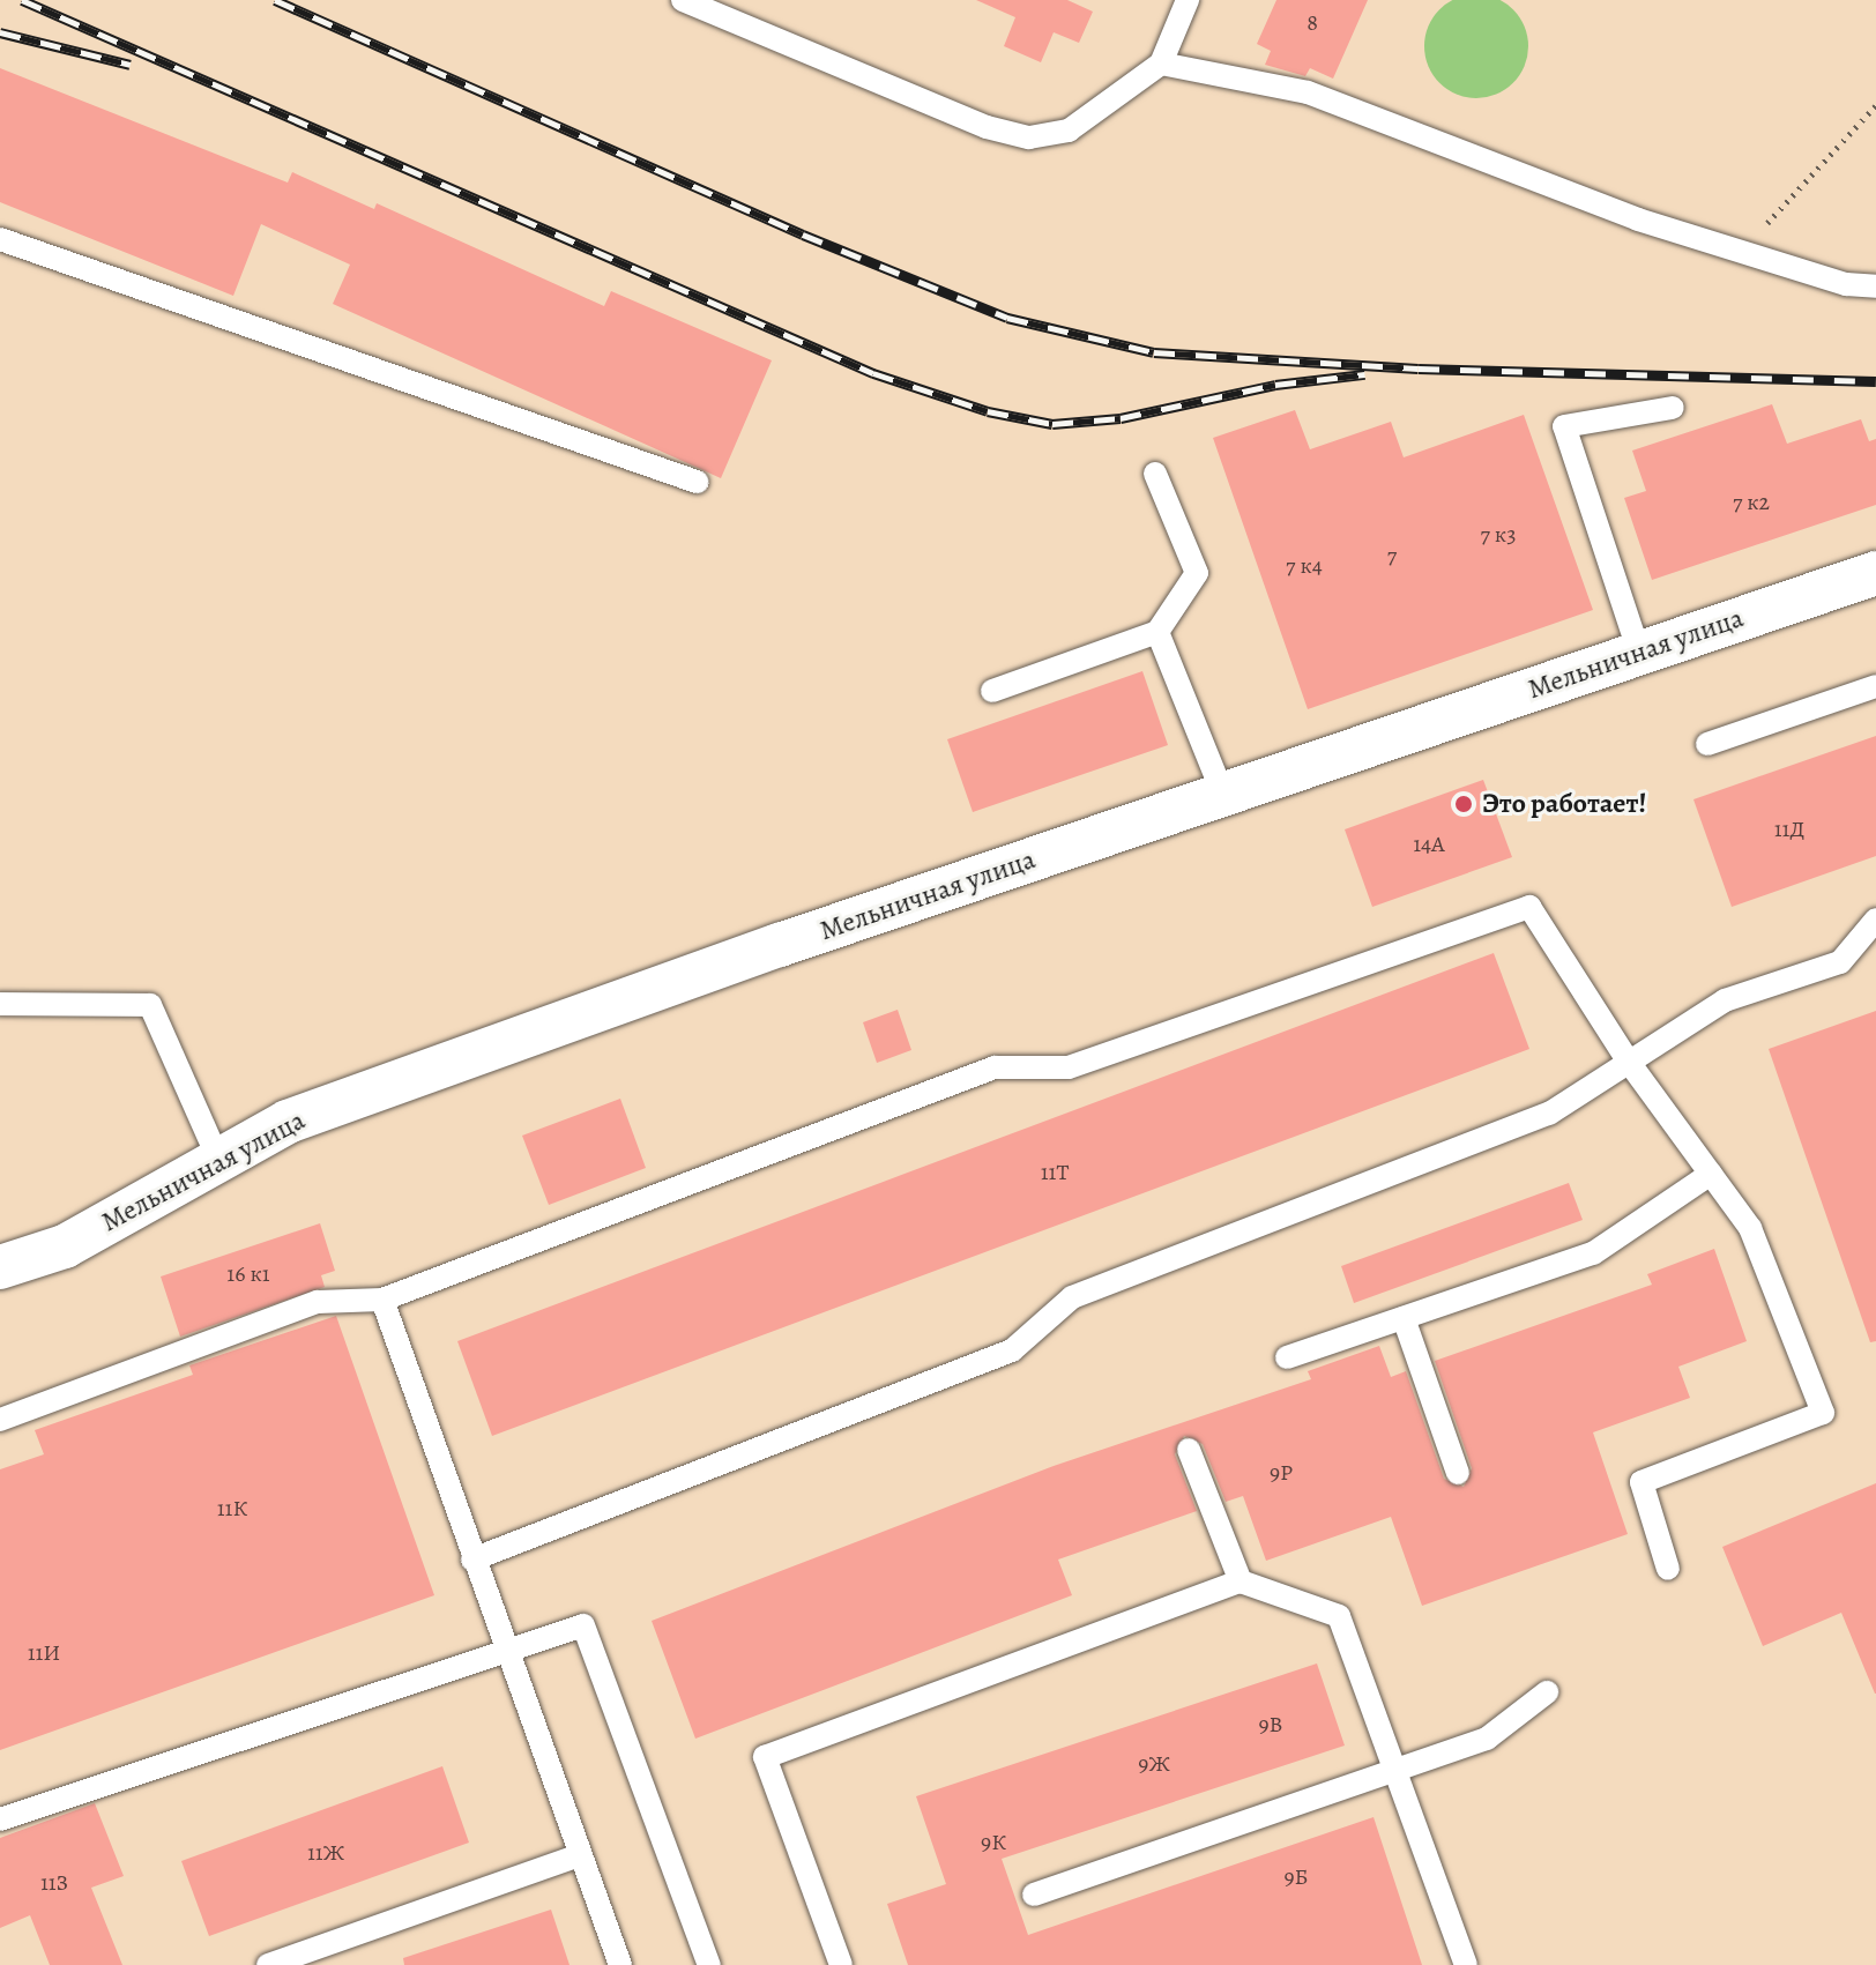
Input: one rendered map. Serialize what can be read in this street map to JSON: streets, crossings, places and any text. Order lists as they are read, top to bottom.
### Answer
{
  "streets": {
    "street": ["Мельничная улица"]
  },
  "places": ["Это работает!"],
  "house_numbers": [
    "8",
    "7 к2",
    "7 к3",
    "7",
    "7 к4",
    "11Д",
    "14А",
    "11Т",
    "16 к1",
    "9Р",
    "11К",
    "11И",
    "9В",
    "9Ж",
    "9К",
    "11Ж",
    "9Б",
    "11З"
  ]
}
